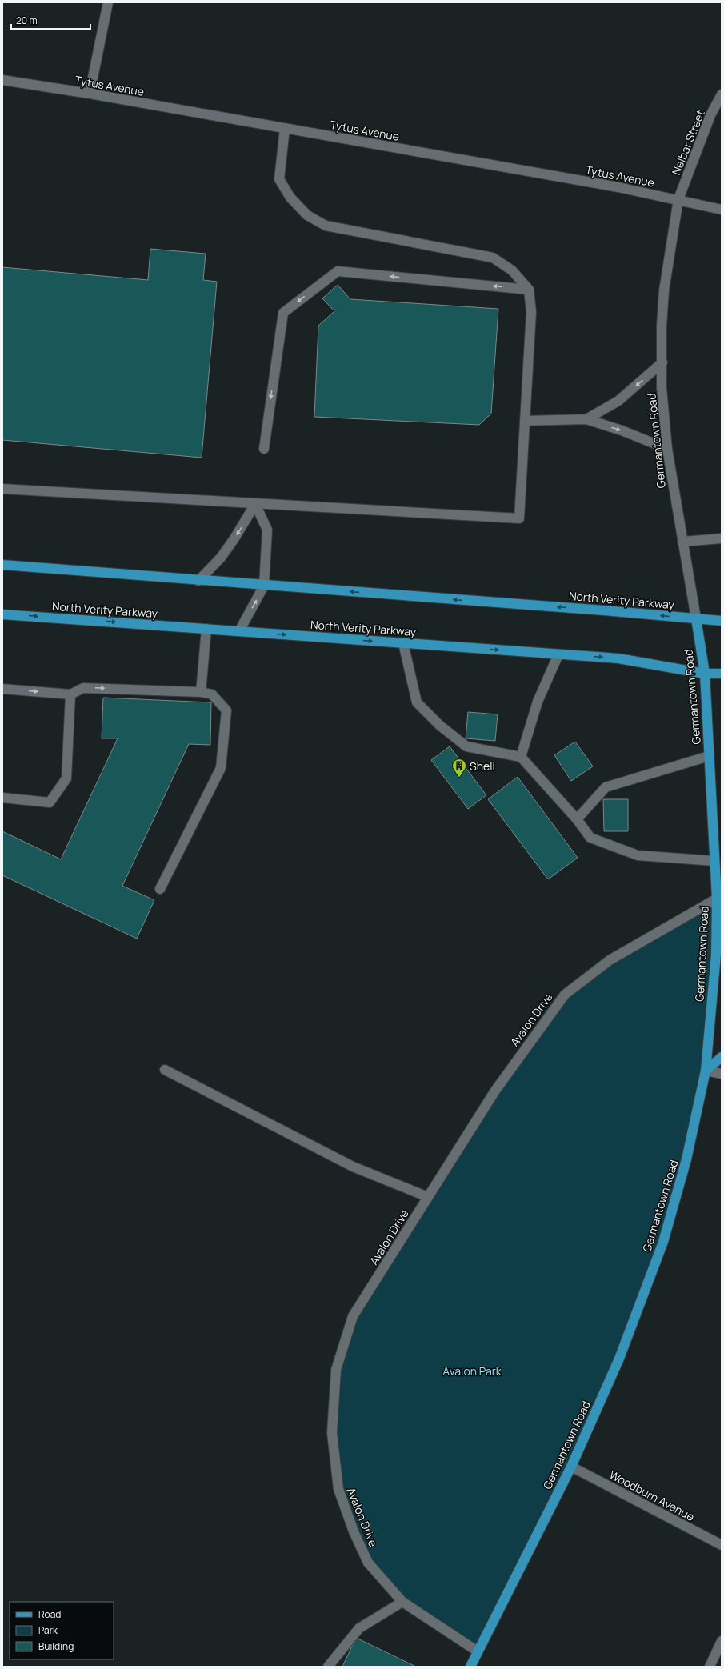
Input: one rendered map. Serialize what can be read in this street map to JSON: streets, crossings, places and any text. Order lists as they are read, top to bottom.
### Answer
{
  "streets": {
    "main road": ["Germantown Road", "North Verity Parkway"],
    "street": [
      "Tytus Avenue",
      "Nelbar Street",
      "Avalon Drive",
      "Woodburn Avenue"
    ]
  },
  "crossings": [
    ["Tytus Avenue", "Nelbar Street"],
    ["Tytus Avenue", "Germantown Road"],
    ["Nelbar Street", "Germantown Road"],
    ["Germantown Road", "North Verity Parkway"],
    ["Germantown Road", "Avalon Drive"],
    ["Germantown Road", "Woodburn Avenue"]
  ],
  "parks": ["Avalon Park"],
  "places": {
    "building": ["Shell"]
  },
  "legend": ["Road", "Park", "Building"],
  "scale_bar": "20 m"
}
